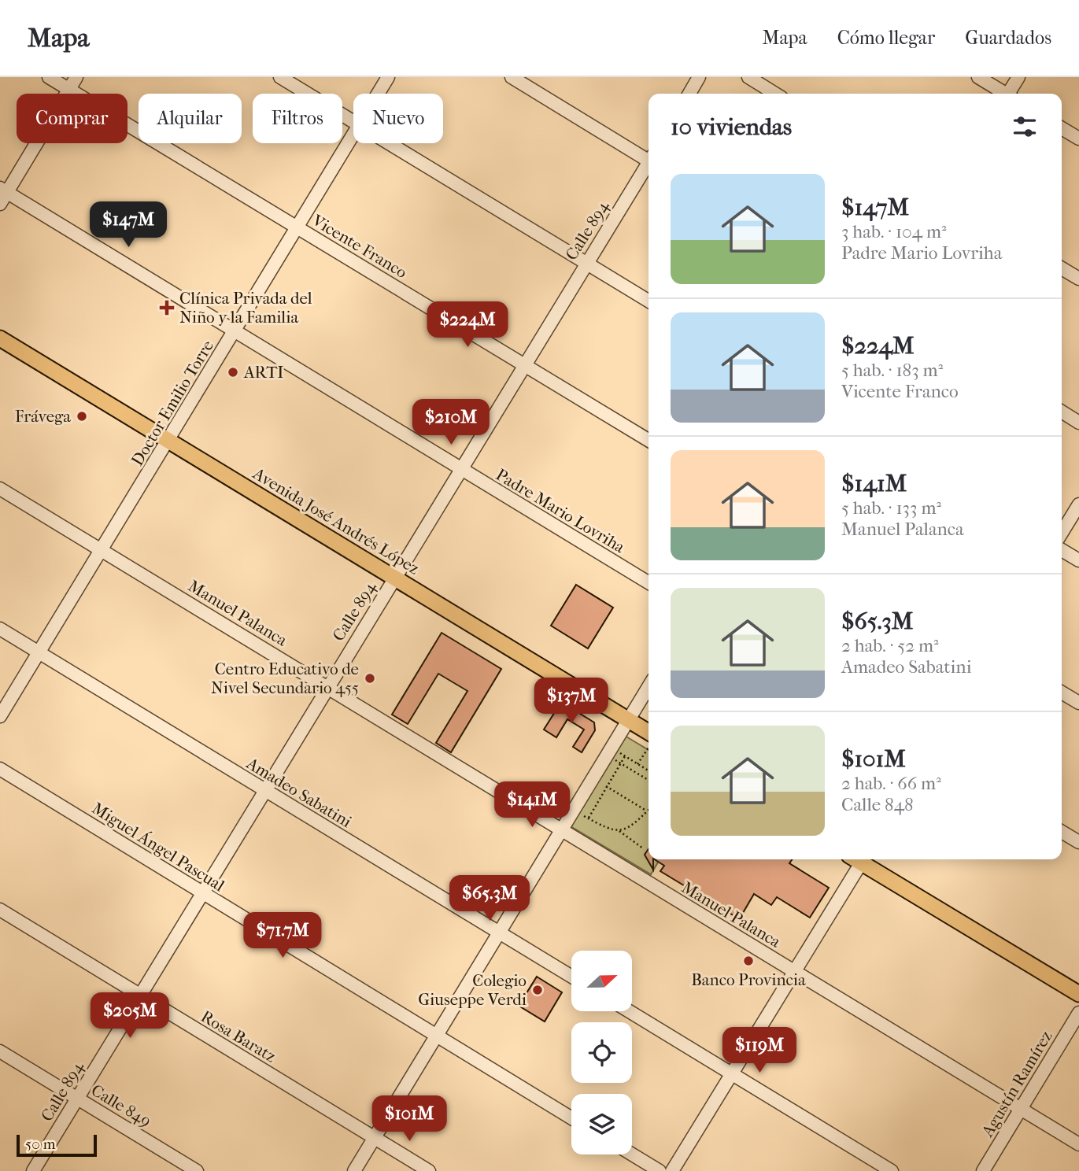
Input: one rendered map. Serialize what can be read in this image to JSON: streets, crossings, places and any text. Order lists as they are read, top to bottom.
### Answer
{
  "streets": {
    "main road": ["Avenida José Andrés López"],
    "street": [
      "Calle 894",
      "Vicente Franco",
      "Doctor Emilio Torre",
      "Padre Mario Lovriha",
      "Manuel Palanca",
      "Amadeo Sabatini",
      "Miguel Ángel Pascual",
      "Rosa Baratz",
      "Agustín Ramírez",
      "Calle 849"
    ]
  },
  "crossings": [
    ["Calle 894", "Vicente Franco"],
    ["Calle 894", "Padre Mario Lovriha"],
    ["Calle 894", "Avenida José Andrés López"],
    ["Calle 894", "Manuel Palanca"],
    ["Calle 894", "Amadeo Sabatini"],
    ["Calle 894", "Miguel Ángel Pascual"],
    ["Calle 894", "Rosa Baratz"],
    ["Calle 894", "Calle 849"],
    ["Vicente Franco", "Doctor Emilio Torre"],
    ["Doctor Emilio Torre", "Padre Mario Lovriha"],
    ["Doctor Emilio Torre", "Avenida José Andrés López"],
    ["Doctor Emilio Torre", "Manuel Palanca"],
    ["Doctor Emilio Torre", "Amadeo Sabatini"],
    ["Manuel Palanca", "Agustín Ramírez"]
  ],
  "places": {
    "health": ["Clínica Privada del Niño y la Familia"],
    "other": [
      "ARTI",
      "Frávega",
      "Centro Educativo de Nivel Secundario 455",
      "Banco Provincia",
      "Colegio Giuseppe Verdi"
    ]
  },
  "scale_bar": "50 m",
  "north": "right",
  "page": {
    "header": "Mapa",
    "nav": ["Mapa", "Cómo llegar", "Guardados"],
    "chip": [
      "Comprar",
      "Alquilar",
      "Filtros",
      "Nuevo"
    ],
    "heading": "10 viviendas",
    "list": [
      {
        "name": "$147M",
        "note": "3 hab. · 104 m² · Padre Mario Lovriha"
      },
      {
        "name": "$224M",
        "note": "5 hab. · 183 m² · Vicente Franco"
      },
      {
        "name": "$141M",
        "note": "5 hab. · 133 m² · Manuel Palanca"
      },
      {
        "name": "$65.3M",
        "note": "2 hab. · 52 m² · Amadeo Sabatini"
      },
      {
        "name": "$101M",
        "note": "2 hab. · 66 m² · Calle 848"
      }
    ],
    "price": [
      "$147M",
      "$224M",
      "$210M",
      "$137M",
      "$141M",
      "$65.3M",
      "$71.7M",
      "$205M",
      "$119M",
      "$101M"
    ],
    "scale": "50 m"
  }
}
